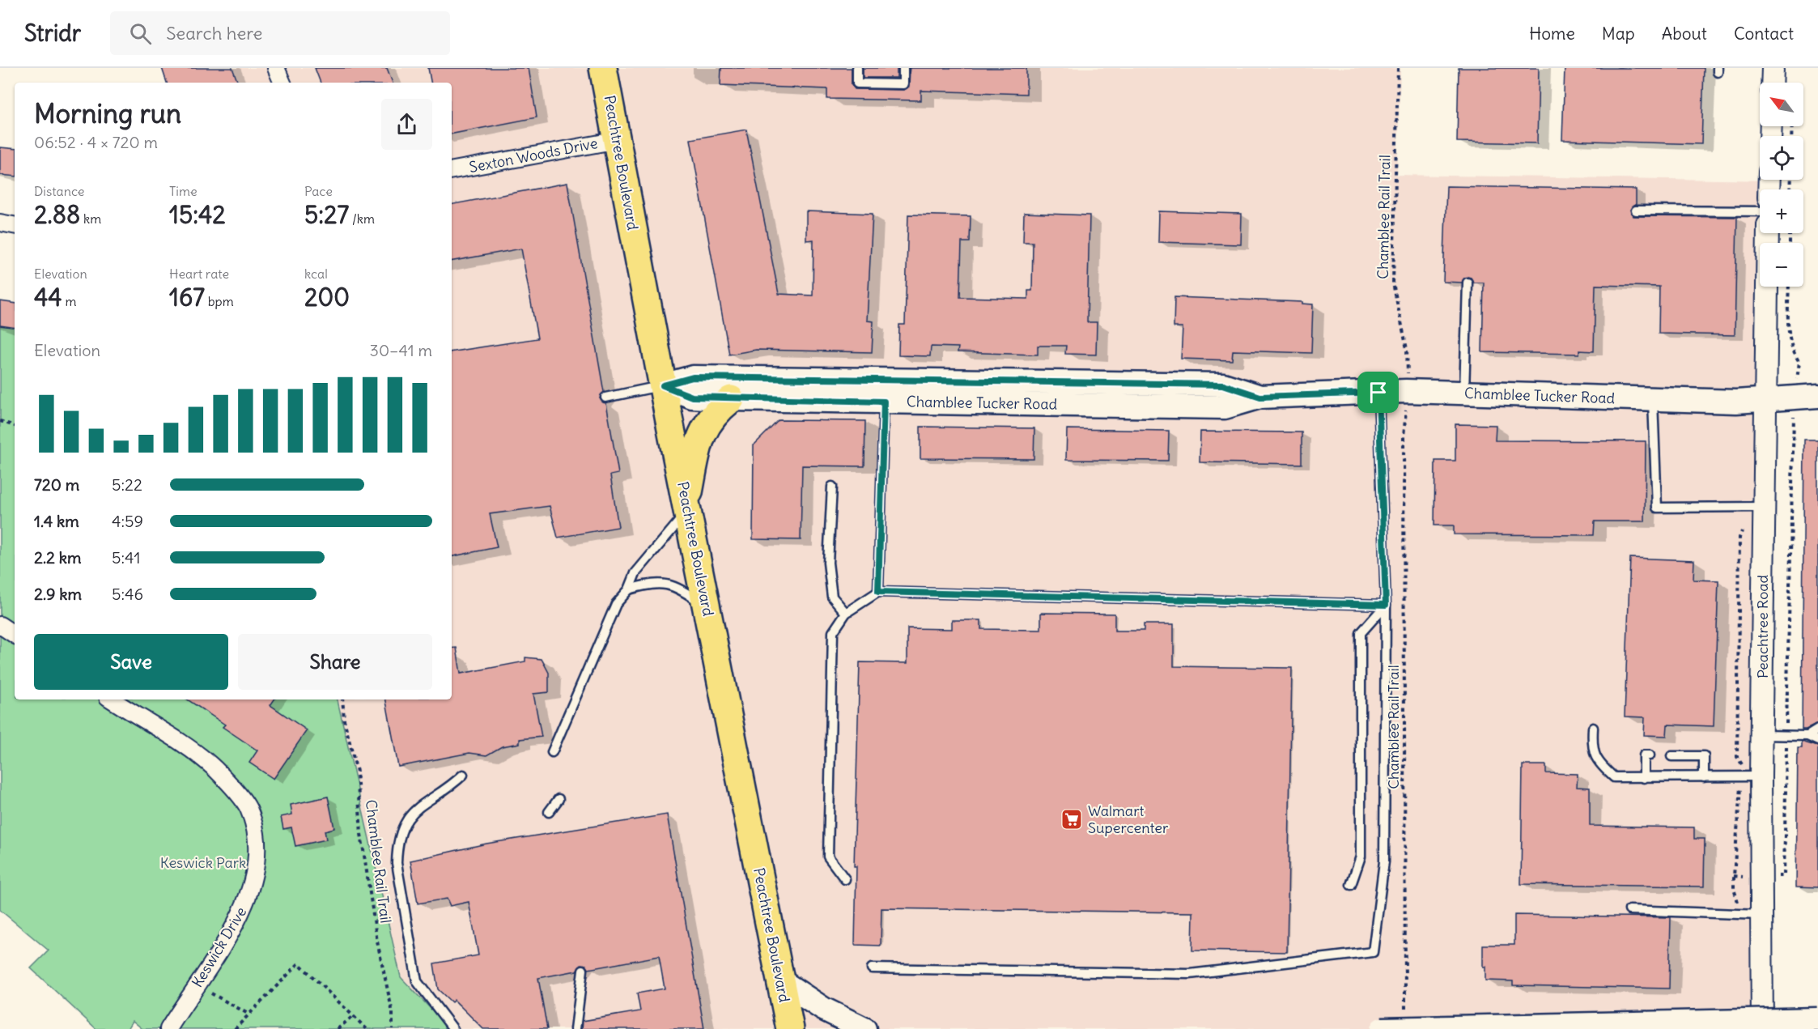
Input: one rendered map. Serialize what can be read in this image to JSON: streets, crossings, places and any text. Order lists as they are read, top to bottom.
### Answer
{
  "streets": {
    "highway": ["Peachtree Boulevard"],
    "main road": ["Chamblee Tucker Road"],
    "street": ["Sexton Woods Drive", "Peachtree Road", "Keswick Drive"],
    "path": ["Chamblee Rail Trail"]
  },
  "crossings": [
    ["Sexton Woods Drive", "Peachtree Boulevard"],
    ["Peachtree Boulevard", "Chamblee Tucker Road"],
    ["Chamblee Tucker Road", "Peachtree Road"]
  ],
  "parks": ["Keswick Park"],
  "places": {
    "supermarket": ["Walmart Supercenter"]
  },
  "north": "top left",
  "page": {
    "header": "Stridr",
    "search": "Search here",
    "nav": [
      "Home",
      "Map",
      "About",
      "Contact"
    ],
    "map_buttons": ["+", "−"],
    "heading": ["Morning run", "06:52 · 4 × 720 m"],
    "stats": [
      ["Distance", "2.88 km"],
      ["Time", "15:42"],
      ["Pace", "5:27 /km"],
      ["Elevation", "44 m"],
      ["Heart rate", "167 bpm"],
      ["kcal", "200"]
    ],
    "chart": ["Elevation", "30–41 m"],
    "list": [
      {
        "name": "720 m",
        "note": "5:22"
      },
      {
        "name": "1.4 km",
        "note": "4:59"
      },
      {
        "name": "2.2 km",
        "note": "5:41"
      },
      {
        "name": "2.9 km",
        "note": "5:46"
      }
    ],
    "buttons": ["Save", "Share"]
  }
}
